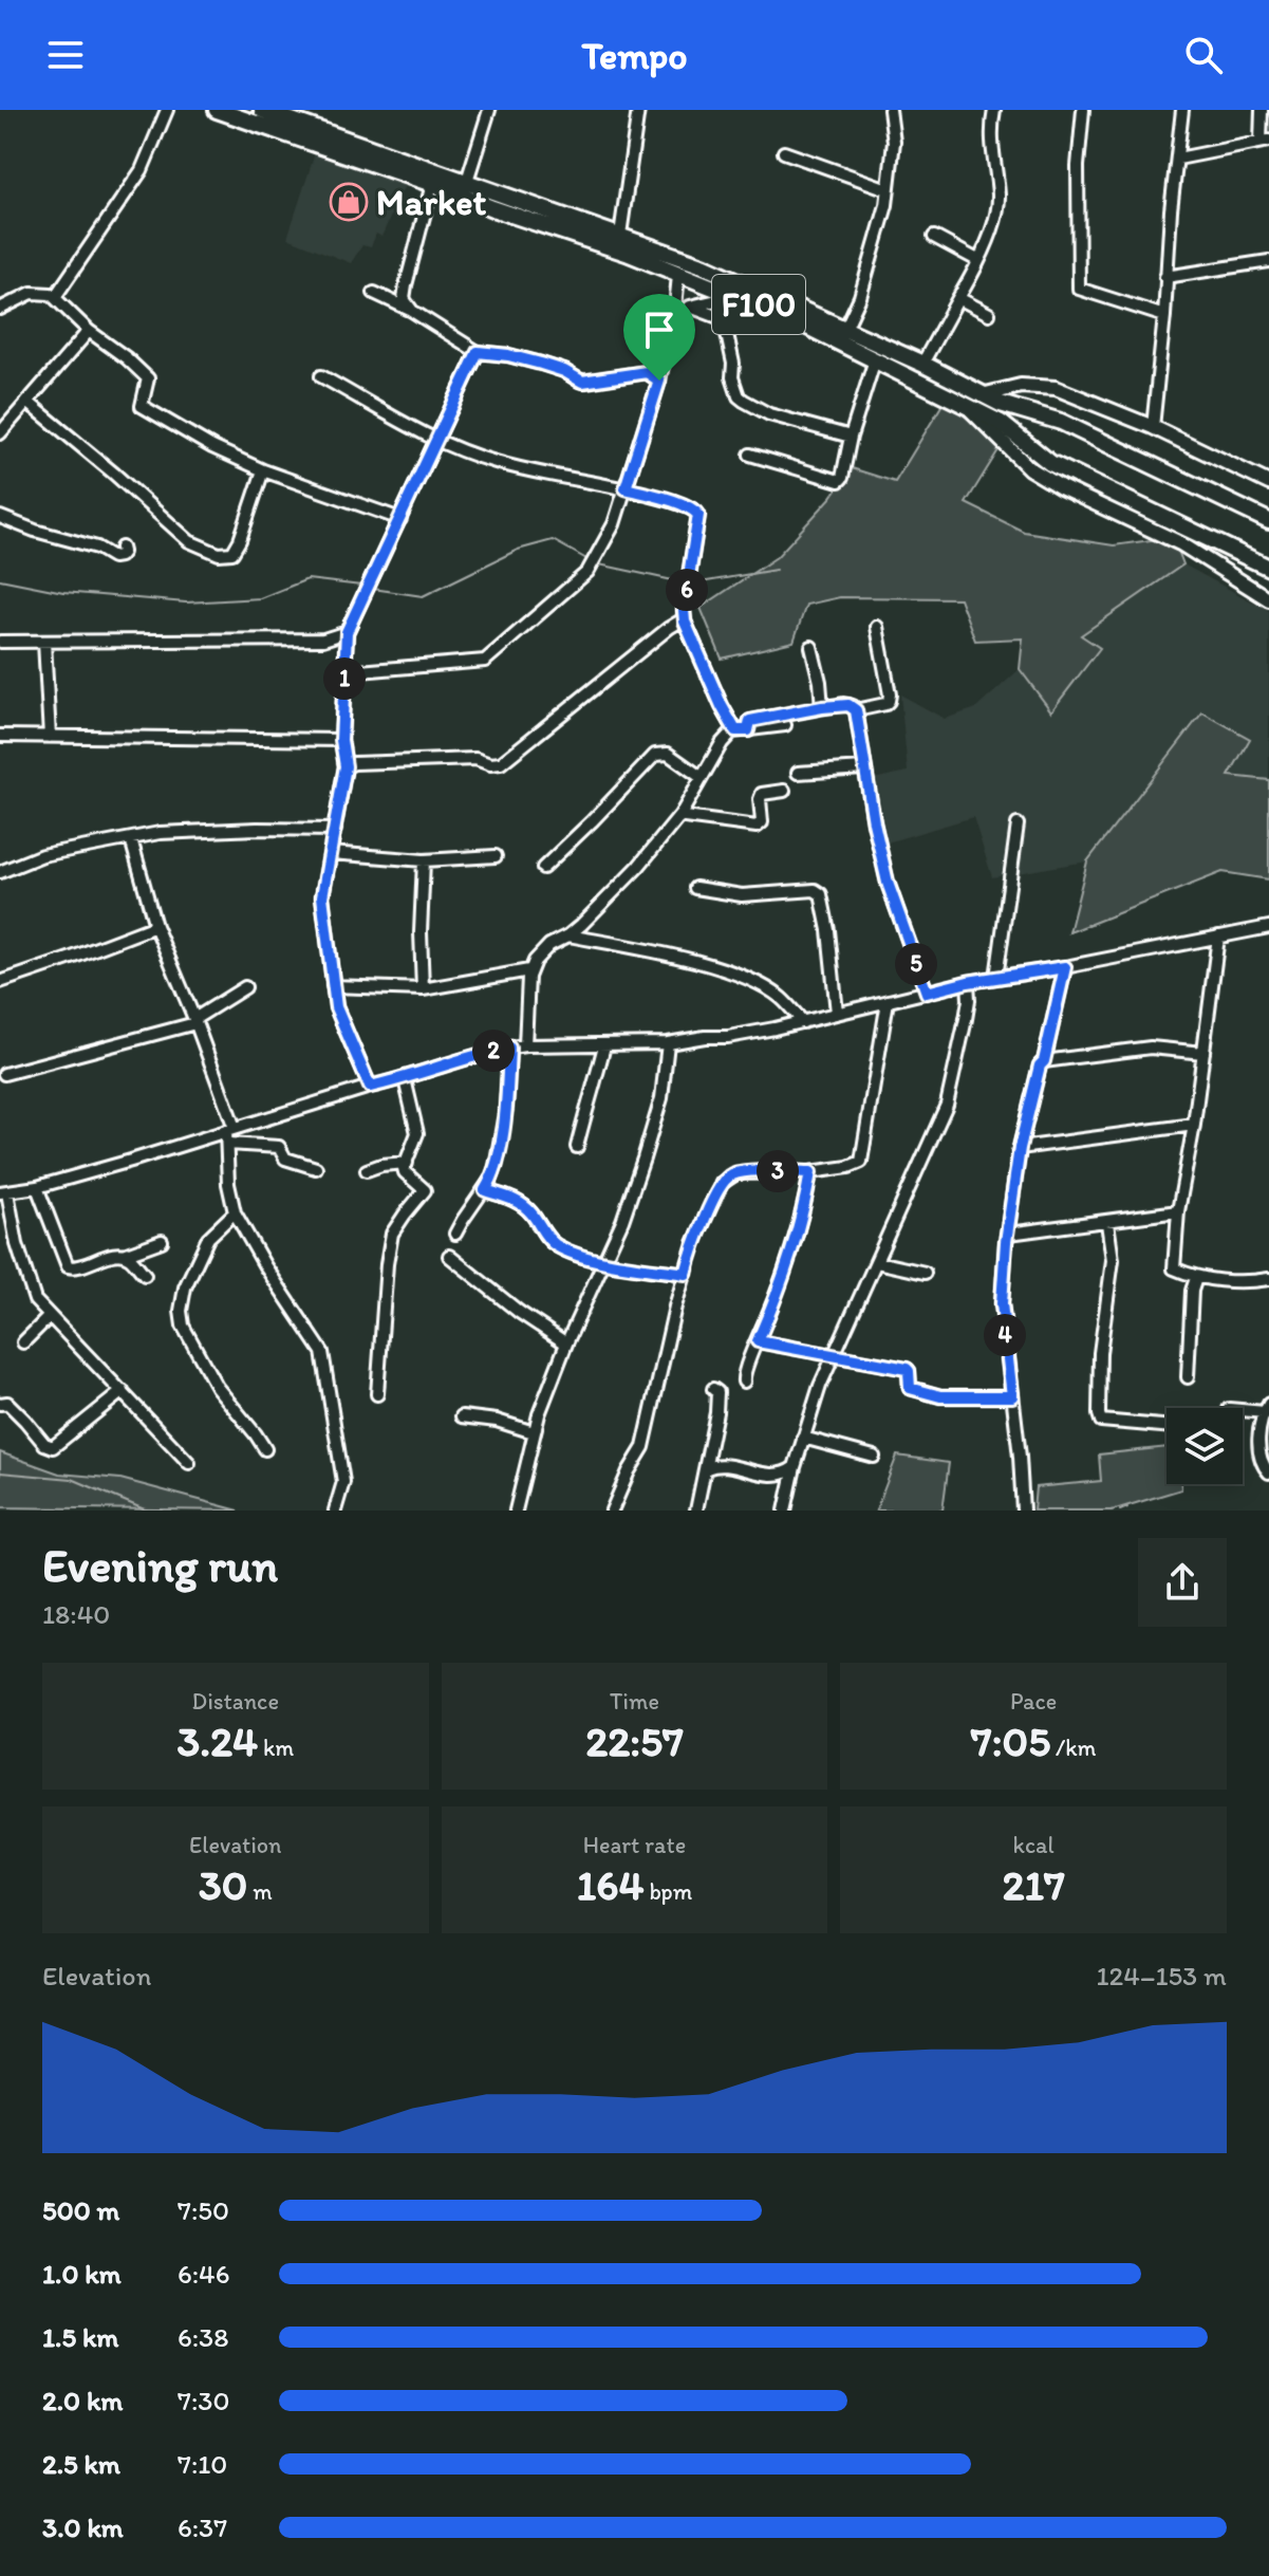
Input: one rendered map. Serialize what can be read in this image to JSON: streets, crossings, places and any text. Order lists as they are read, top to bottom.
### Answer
{
  "streets": {
    "highway": ["F100"]
  },
  "places": {
    "shop": ["Market"]
  },
  "page": {
    "header": "Tempo",
    "pins": [
      "6",
      "1",
      "5",
      "2",
      "3",
      "4"
    ],
    "heading": ["Evening run", "18:40"],
    "stats": [
      ["Distance", "3.24 km"],
      ["Time", "22:57"],
      ["Pace", "7:05 /km"],
      ["Elevation", "30 m"],
      ["Heart rate", "164 bpm"],
      ["kcal", "217"]
    ],
    "chart": ["Elevation", "124–153 m"],
    "list": [
      {
        "name": "500 m",
        "note": "7:50"
      },
      {
        "name": "1.0 km",
        "note": "6:46"
      },
      {
        "name": "1.5 km",
        "note": "6:38"
      },
      {
        "name": "2.0 km",
        "note": "7:30"
      },
      {
        "name": "2.5 km",
        "note": "7:10"
      },
      {
        "name": "3.0 km",
        "note": "6:37"
      }
    ]
  }
}
